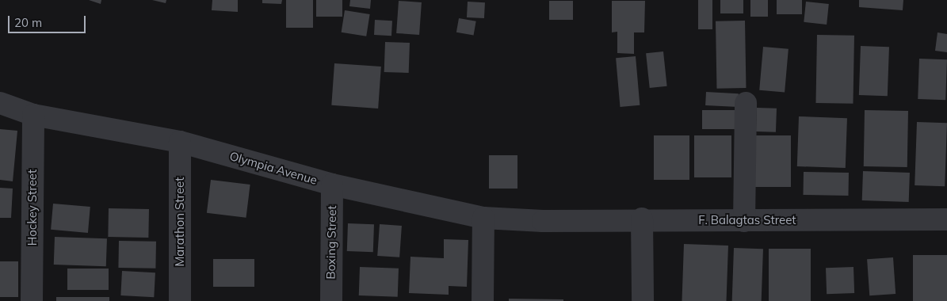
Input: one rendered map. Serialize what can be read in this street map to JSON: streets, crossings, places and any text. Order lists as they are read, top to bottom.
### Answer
{
  "streets": {
    "street": [
      "Olympia Avenue",
      "Hockey Street",
      "F. Balagtas Street",
      "Marathon Street",
      "Boxing Street"
    ]
  },
  "crossings": [
    ["Olympia Avenue", "Hockey Street"],
    ["Olympia Avenue", "F. Balagtas Street"],
    ["Olympia Avenue", "Marathon Street"],
    ["Olympia Avenue", "Boxing Street"]
  ],
  "scale_bar": "20 m"
}
